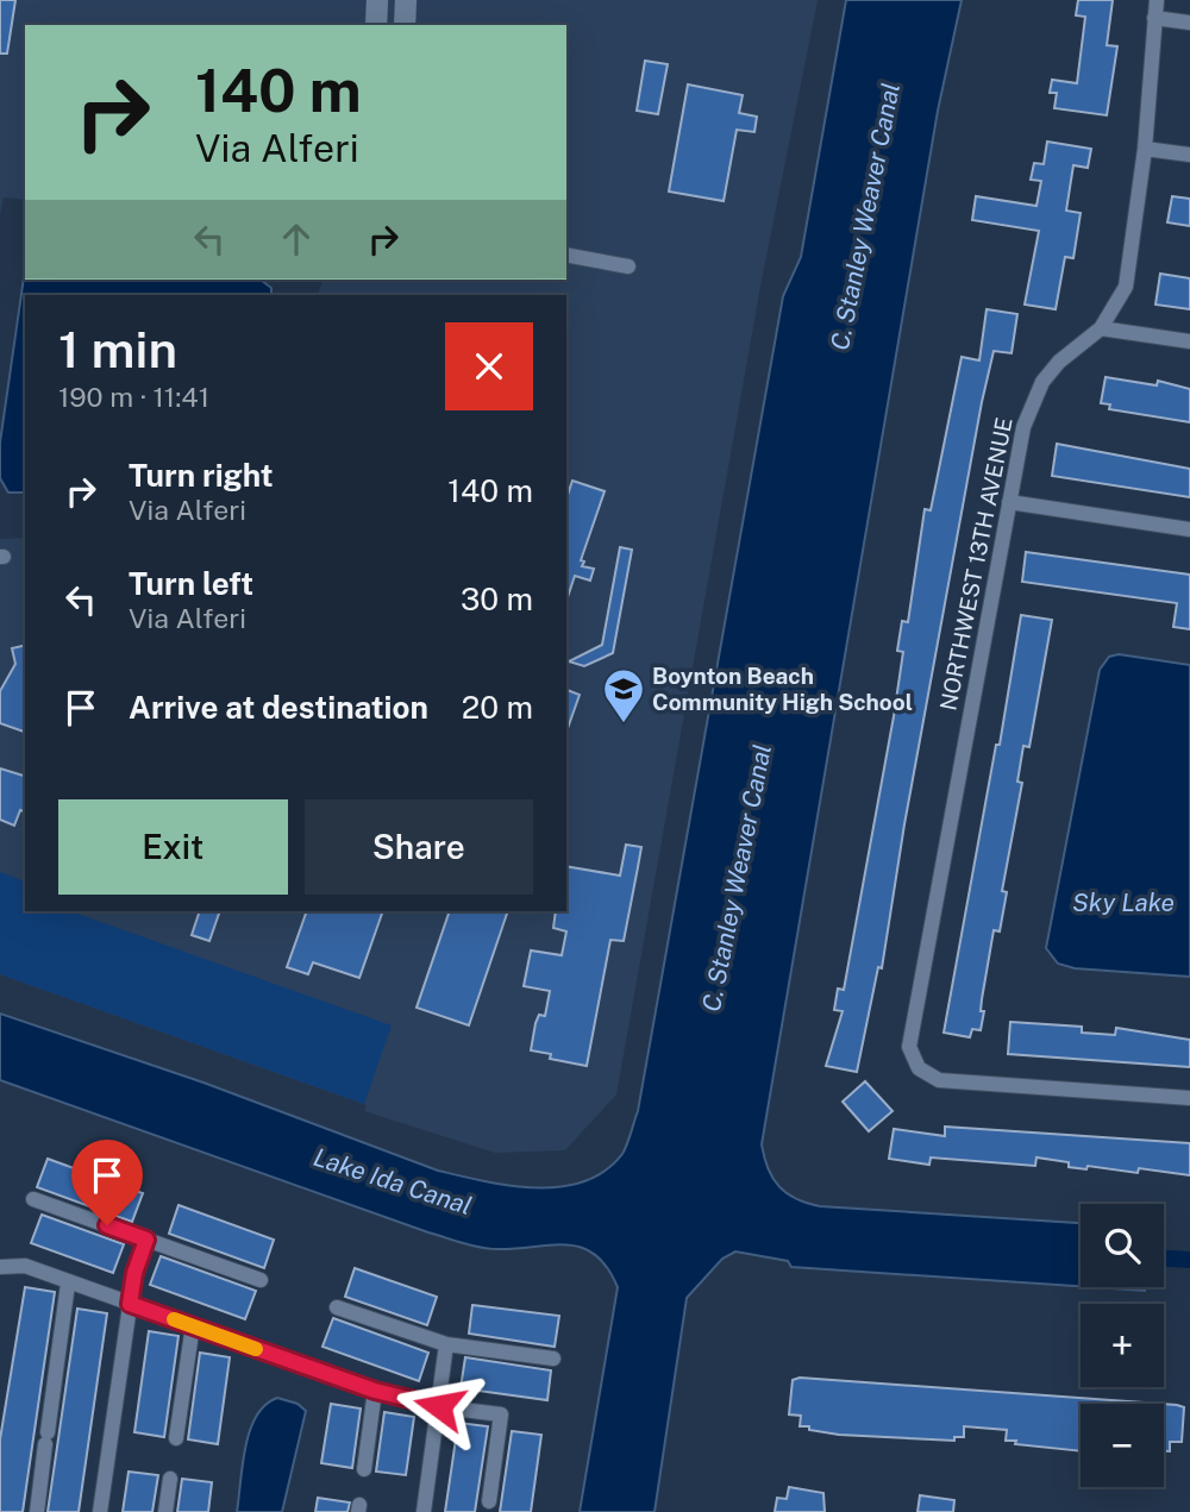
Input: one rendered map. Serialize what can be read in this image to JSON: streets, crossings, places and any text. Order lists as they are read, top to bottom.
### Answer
{
  "streets": {
    "street": ["NORTHWEST 13TH AVENUE"]
  },
  "water": ["C. Stanley Weaver Canal", "Sky Lake", "Lake Ida Canal"],
  "places": {
    "school or university": ["Boynton Beach Community High School"]
  },
  "page": {
    "turn": ["140 m", "Via Alferi"],
    "heading": ["1 min", "190 m · 11:41"],
    "list": [
      {
        "name": "Turn right",
        "note": "Via Alferi",
        "value": "140 m"
      },
      {
        "name": "Turn left",
        "note": "Via Alferi",
        "value": "30 m"
      },
      {
        "name": "Arrive at destination",
        "value": "20 m"
      }
    ],
    "buttons": ["Exit", "Share"],
    "map_buttons": ["+", "−"]
  }
}
